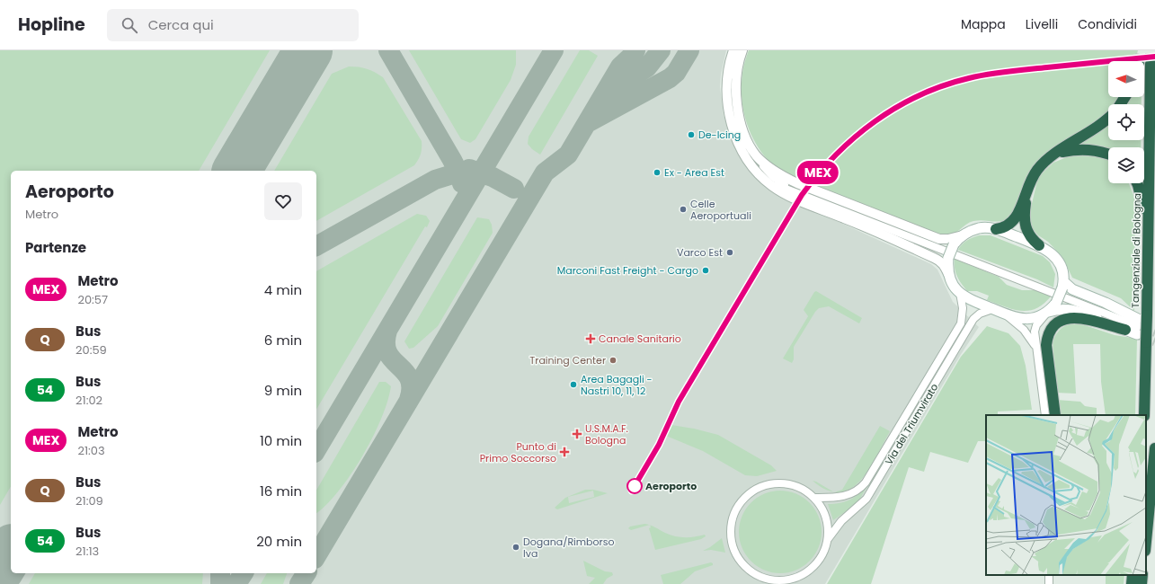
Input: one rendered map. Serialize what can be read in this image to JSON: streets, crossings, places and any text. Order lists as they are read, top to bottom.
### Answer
{
  "streets": {
    "highway": ["Tangenziale di Bologna"],
    "main road": ["Via del Triumvirato"]
  },
  "crossings": [
    ["Tangenziale di Bologna", "Via del Triumvirato"]
  ],
  "places": {
    "other": [
      "De-Icing",
      "Ex - Area Est",
      "Celle Aeroportuali",
      "Varco Est",
      "Marconi Fast Freight - Cargo",
      "Training Center",
      "Area Bagagli - Nastri 10, 11, 12",
      "Aeroporto",
      "Dogana/Rimborso Iva"
    ],
    "health": ["Canale Sanitario", "U.S.M.A.F. Bologna", "Punto di Primo Soccorso"]
  },
  "lines": ["metro line MEX"],
  "north": "left",
  "page": {
    "header": "Hopline",
    "search": "Cerca qui",
    "nav": ["Mappa", "Livelli", "Condividi"],
    "on_map": "MEX",
    "heading": [
      ["Aeroporto", "Metro"],
      "Partenze"
    ],
    "list": [
      {
        "mark": "MEX",
        "name": "Metro",
        "note": "20:57",
        "value": "4 min"
      },
      {
        "mark": "Q",
        "name": "Bus",
        "note": "20:59",
        "value": "6 min"
      },
      {
        "mark": "54",
        "name": "Bus",
        "note": "21:02",
        "value": "9 min"
      },
      {
        "mark": "MEX",
        "name": "Metro",
        "note": "21:03",
        "value": "10 min"
      },
      {
        "mark": "Q",
        "name": "Bus",
        "note": "21:09",
        "value": "16 min"
      },
      {
        "mark": "54",
        "name": "Bus",
        "note": "21:13",
        "value": "20 min"
      }
    ]
  }
}
